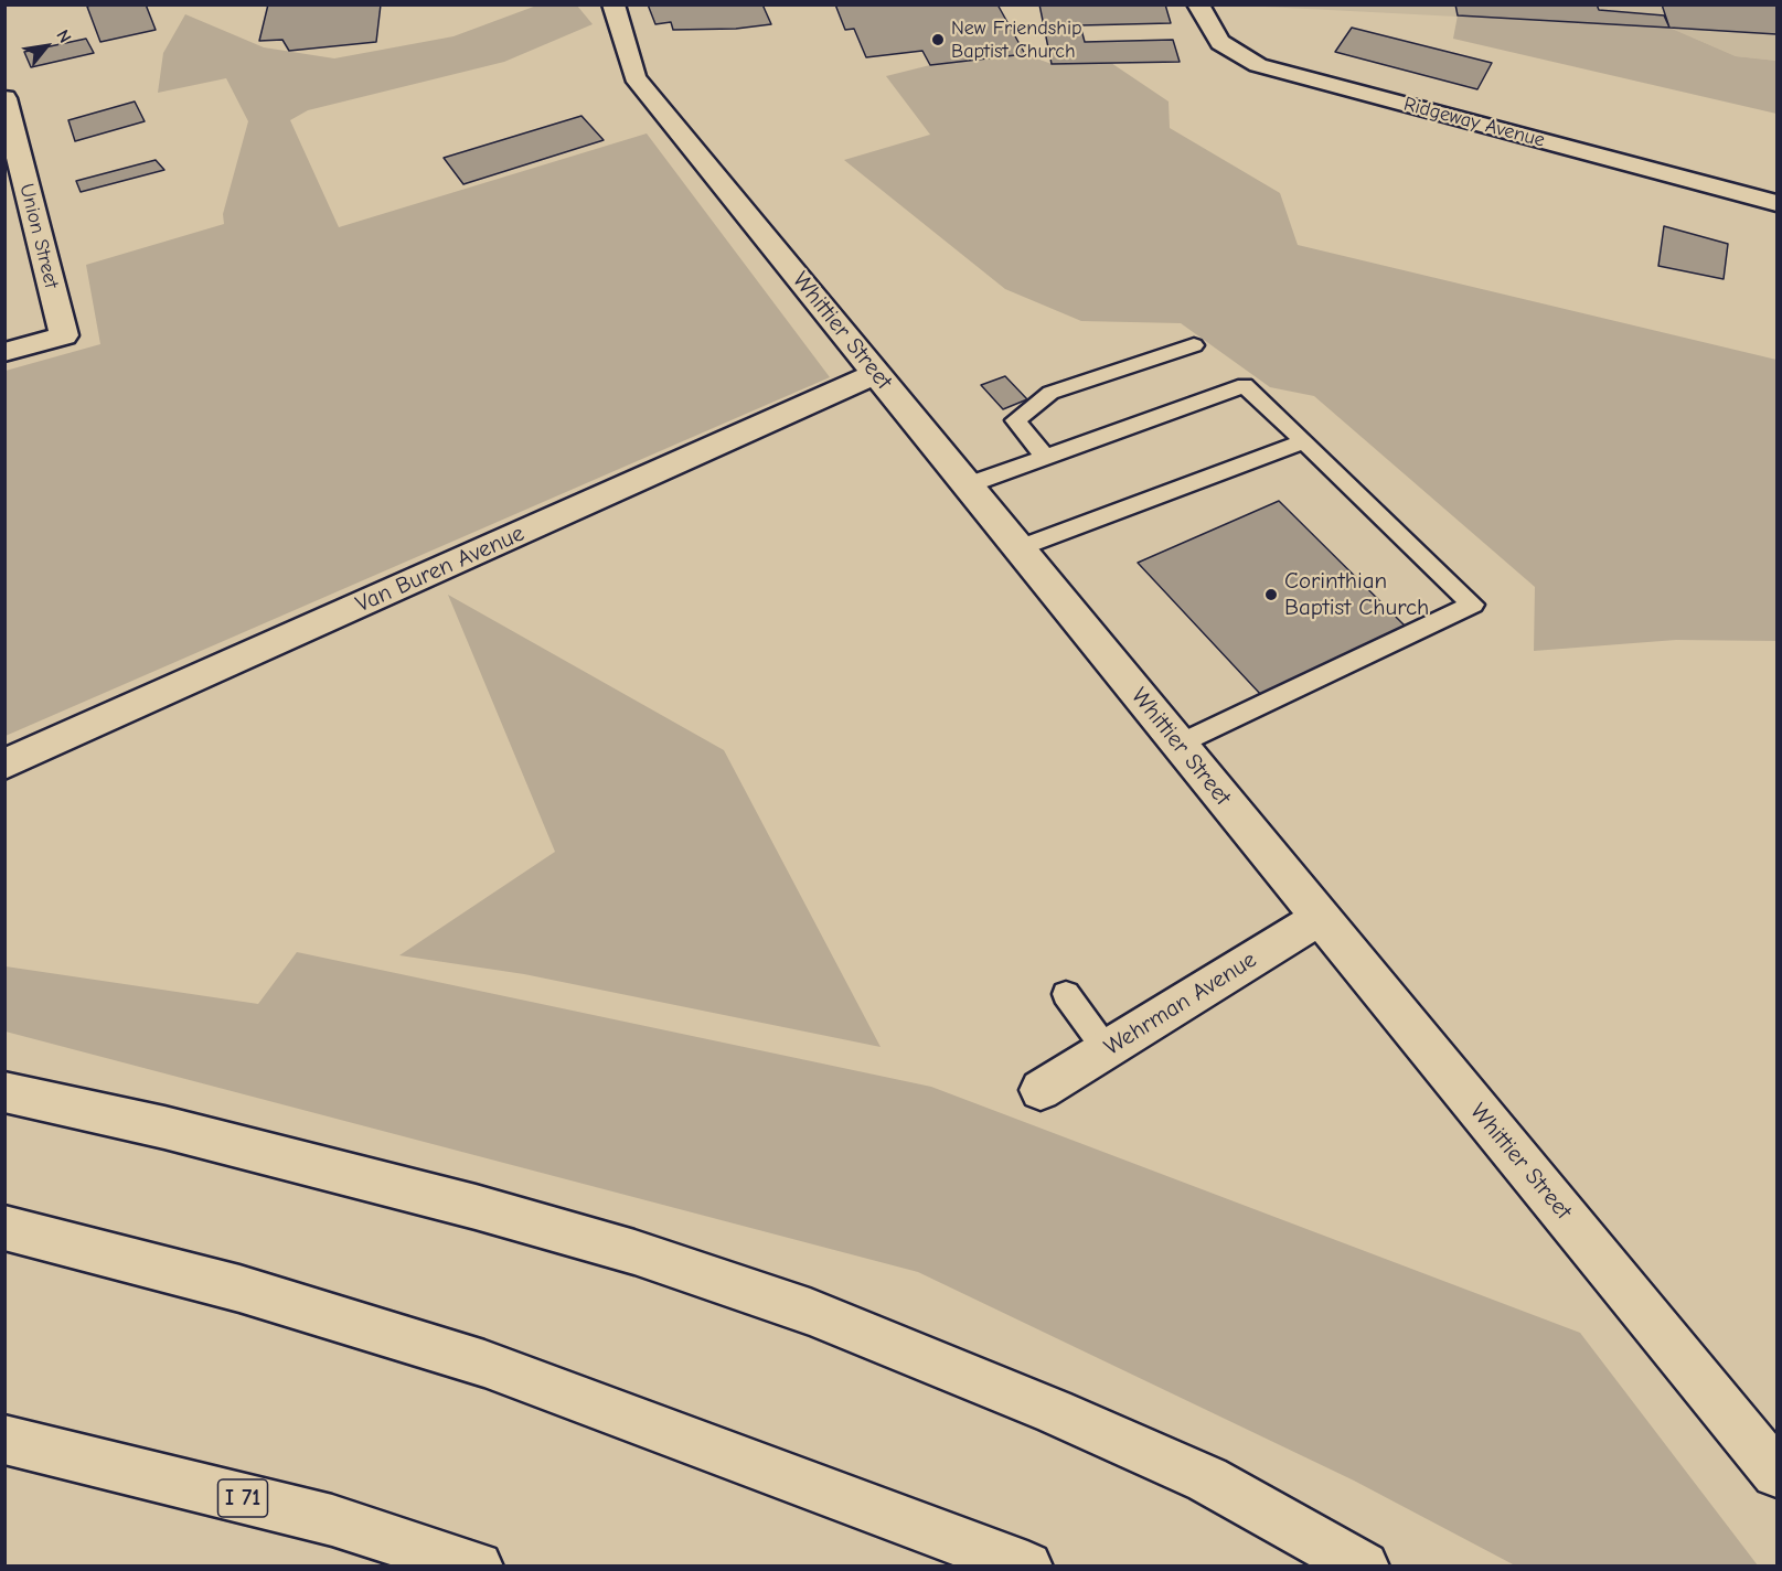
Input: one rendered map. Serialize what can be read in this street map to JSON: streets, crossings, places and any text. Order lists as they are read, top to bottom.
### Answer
{
  "streets": {
    "main road": [
      "Ridgeway Avenue",
      "Union Street",
      "Whittier Street",
      "Van Buren Avenue",
      "Wehrman Avenue",
      "I 71"
    ]
  },
  "crossings": [
    ["Whittier Street", "Van Buren Avenue"],
    ["Whittier Street", "Wehrman Avenue"]
  ],
  "places": ["New Friendship Baptist Church", "Corinthian Baptist Church"],
  "north": "top right"
}
